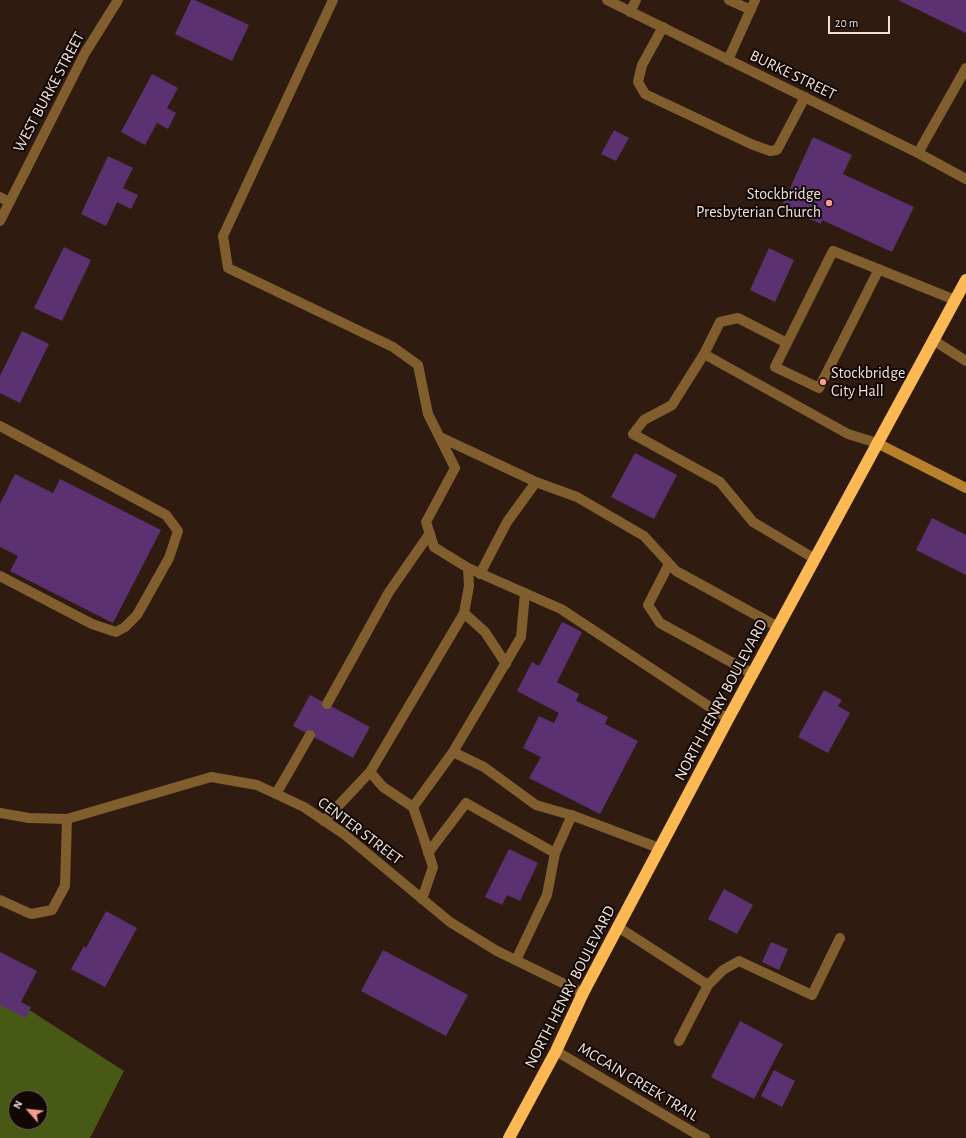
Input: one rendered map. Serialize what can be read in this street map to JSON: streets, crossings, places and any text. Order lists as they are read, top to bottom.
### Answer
{
  "streets": {
    "highway": ["NORTH HENRY BOULEVARD"],
    "street": [
      "BURKE STREET",
      "WEST BURKE STREET",
      "CENTER STREET",
      "MCCAIN CREEK TRAIL"
    ]
  },
  "crossings": [
    ["NORTH HENRY BOULEVARD", "CENTER STREET"],
    ["NORTH HENRY BOULEVARD", "MCCAIN CREEK TRAIL"]
  ],
  "places": ["Stockbridge Presbyterian Church", "Stockbridge City Hall"],
  "scale_bar": "20 m",
  "north": "top left"
}
